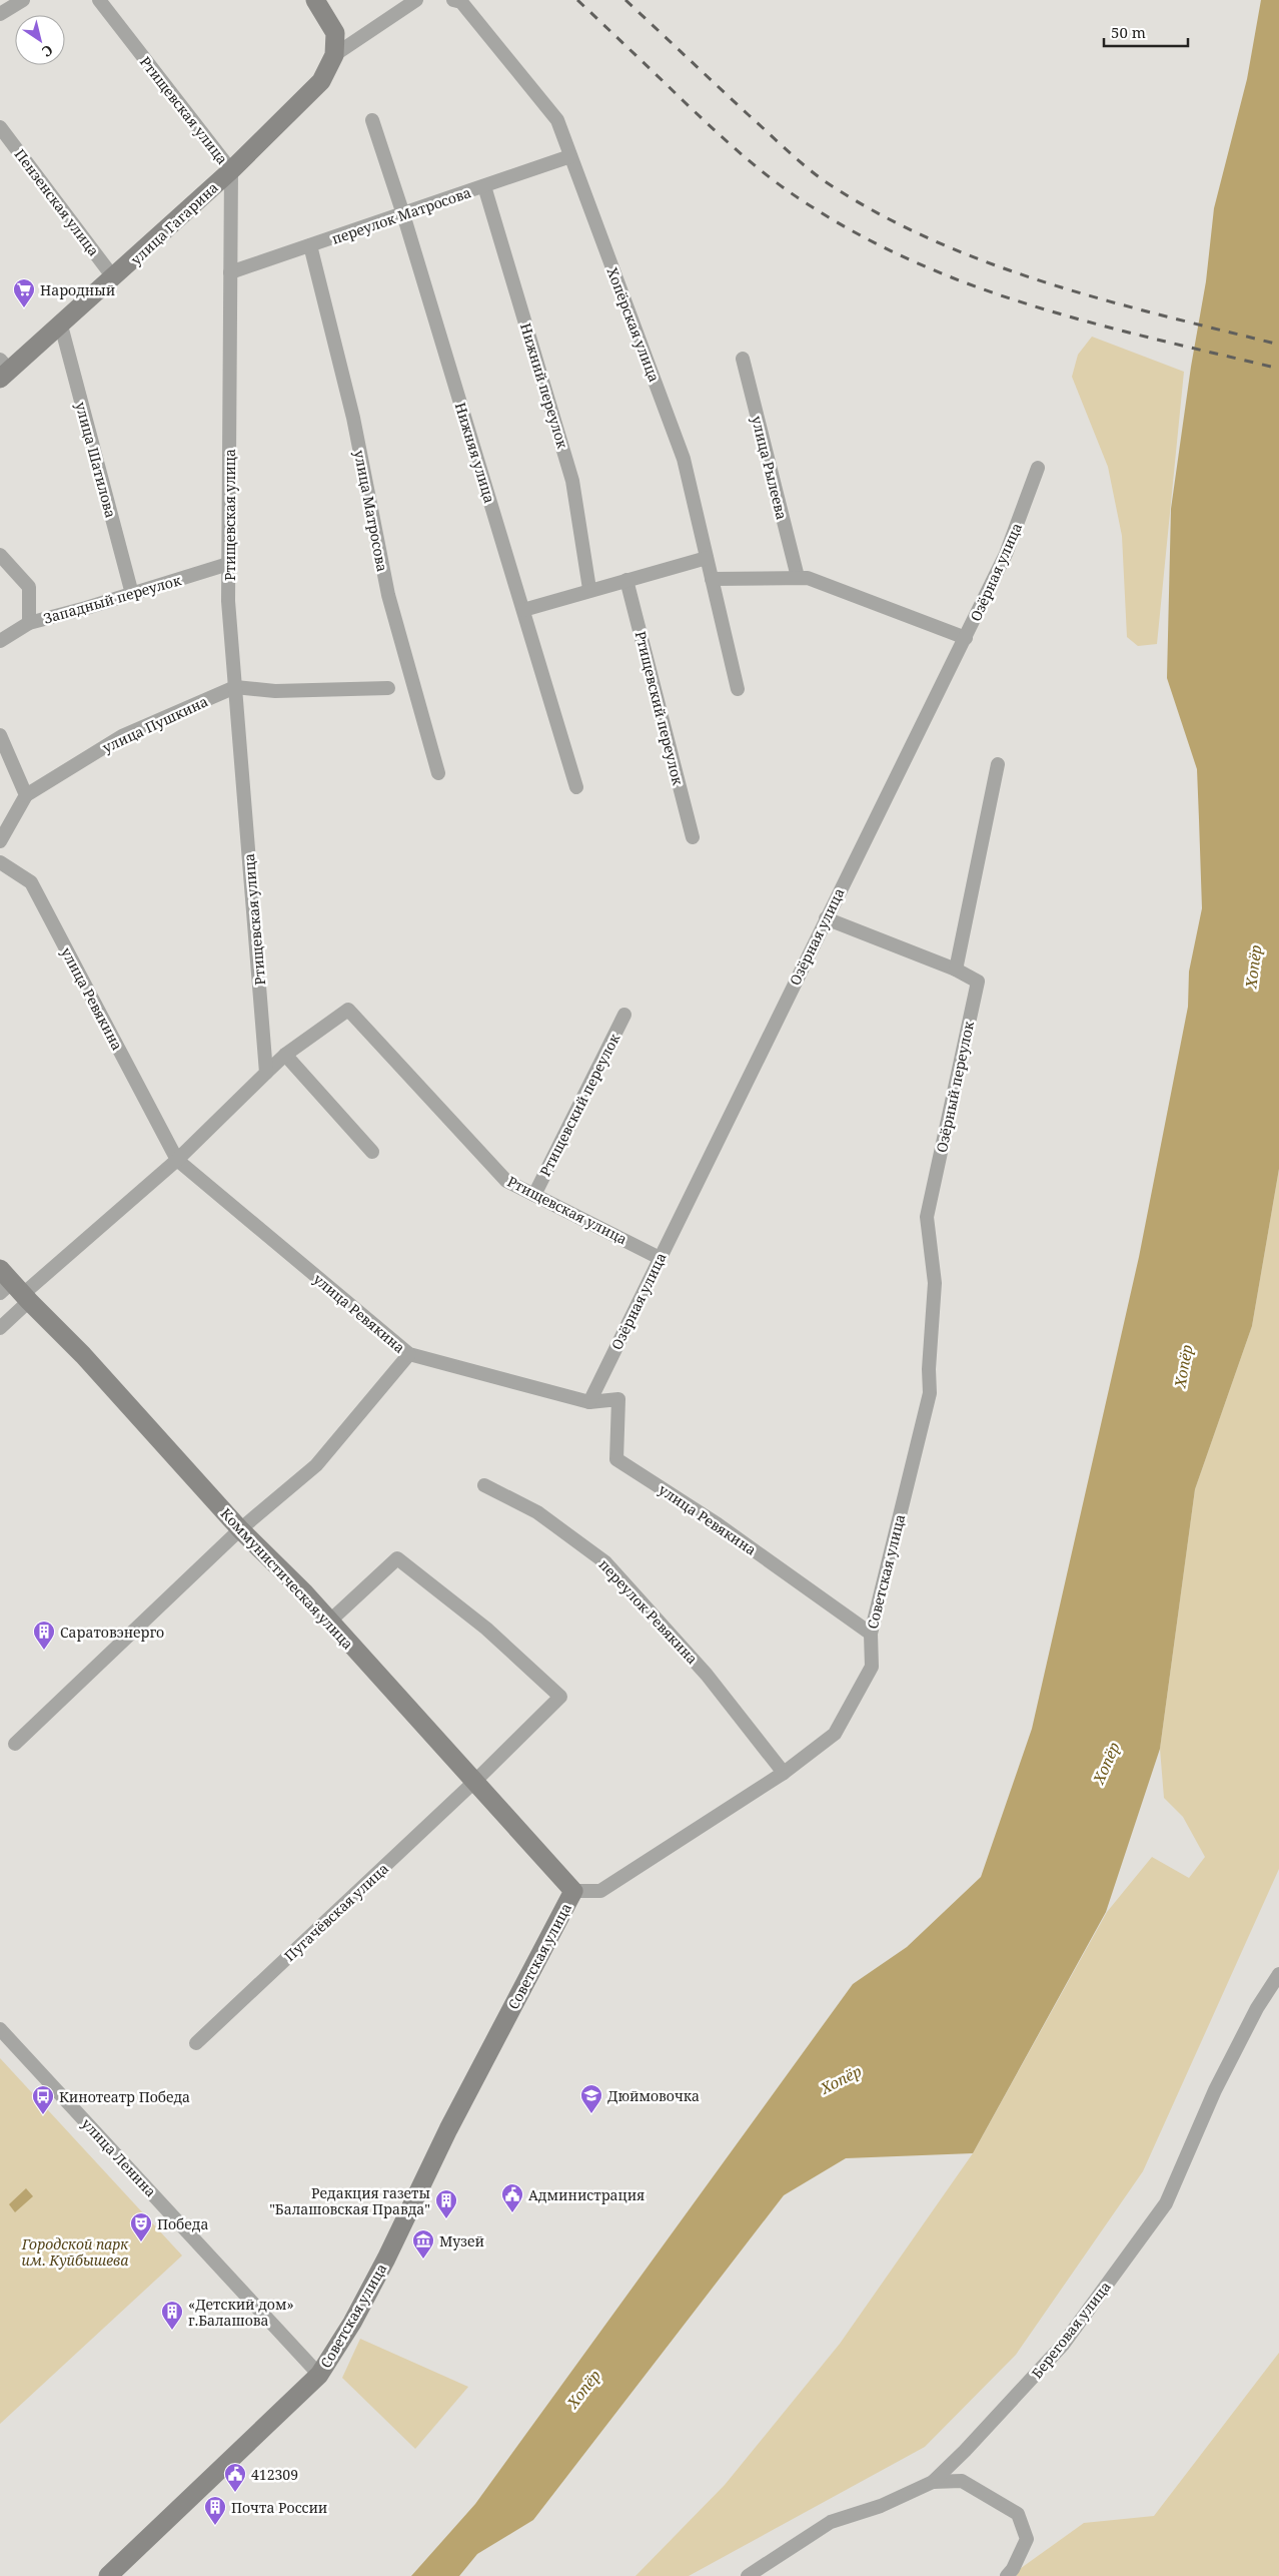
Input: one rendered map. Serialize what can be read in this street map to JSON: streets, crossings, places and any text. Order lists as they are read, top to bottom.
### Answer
{
  "streets": {
    "street": [
      "Ртищевская улица",
      "Пензенская улица",
      "переулок Матросова",
      "улица Гагарина",
      "Хопёрская улица",
      "Нижний переулок",
      "Нижняя улица",
      "улица Шатилова",
      "улица Рылеева",
      "улица Матросова",
      "Озёрная улица",
      "Западный переулок",
      "Ртищевский переулок",
      "улица Пушкина",
      "улица Ревякина",
      "Озёрный переулок",
      "Советская улица",
      "Коммунистическая улица",
      "переулок Ревякина",
      "Пугачёвская улица",
      "улица Ленина",
      "Береговая улица"
    ]
  },
  "crossings": [
    ["Ртищевская улица", "переулок Матросова"],
    ["Ртищевская улица", "улица Гагарина"],
    ["Ртищевская улица", "Озёрная улица"],
    ["Ртищевская улица", "Западный переулок"],
    ["Ртищевская улица", "Ртищевский переулок"],
    ["Ртищевская улица", "улица Пушкина"],
    ["Ртищевская улица", "улица Ревякина"],
    ["Ртищевская улица", "Коммунистическая улица"],
    ["Пензенская улица", "улица Гагарина"],
    ["переулок Матросова", "Хопёрская улица"],
    ["переулок Матросова", "Нижний переулок"],
    ["переулок Матросова", "Нижняя улица"],
    ["переулок Матросова", "улица Матросова"],
    ["улица Гагарина", "улица Шатилова"],
    ["улица Шатилова", "Западный переулок"],
    ["Озёрная улица", "улица Ревякина"],
    ["Озёрная улица", "Озёрный переулок"],
    ["улица Ревякина", "Советская улица"],
    ["Озёрный переулок", "Советская улица"],
    ["Советская улица", "Коммунистическая улица"],
    ["Советская улица", "переулок Ревякина"],
    ["Советская улица", "улица Ленина"],
    ["Коммунистическая улица", "Пугачёвская улица"]
  ],
  "water": ["Хопёр"],
  "parks": ["Городской парк им. Куйбышева"],
  "places": {
    "supermarket": ["Народный"],
    "building": [
      "Саратовэнерго",
      "Редакция газеты \"Балашовская Правда\"",
      "«Детский дом» г.Балашова",
      "Почта России"
    ],
    "school or university": ["Дюймовочка"],
    "bus stop": ["Кинотеатр Победа"],
    "public building": ["Администрация", "412309"],
    "theatre": ["Победа"],
    "museum": ["Музей"]
  },
  "scale_bar": "50 m",
  "north": "bottom right"
}
